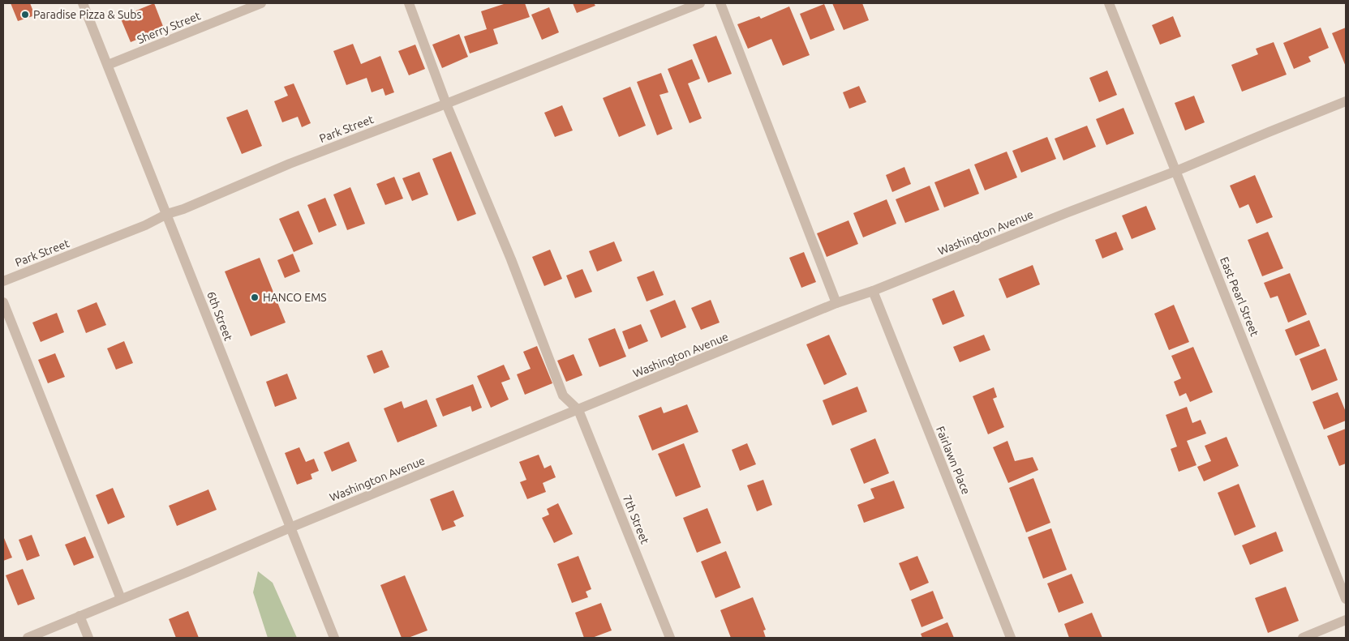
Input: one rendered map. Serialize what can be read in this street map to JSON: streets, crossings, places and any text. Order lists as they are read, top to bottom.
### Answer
{
  "streets": {
    "street": [
      "Sherry Street",
      "Park Street",
      "Washington Avenue",
      "East Pearl Street",
      "6th Street",
      "Fairlawn Place",
      "7th Street"
    ]
  },
  "crossings": [
    ["Sherry Street", "6th Street"],
    ["Park Street", "6th Street"],
    ["Washington Avenue", "East Pearl Street"],
    ["Washington Avenue", "6th Street"],
    ["Washington Avenue", "Fairlawn Place"],
    ["Washington Avenue", "7th Street"]
  ],
  "places": ["Paradise Pizza & Subs", "HANCO EMS"]
}
